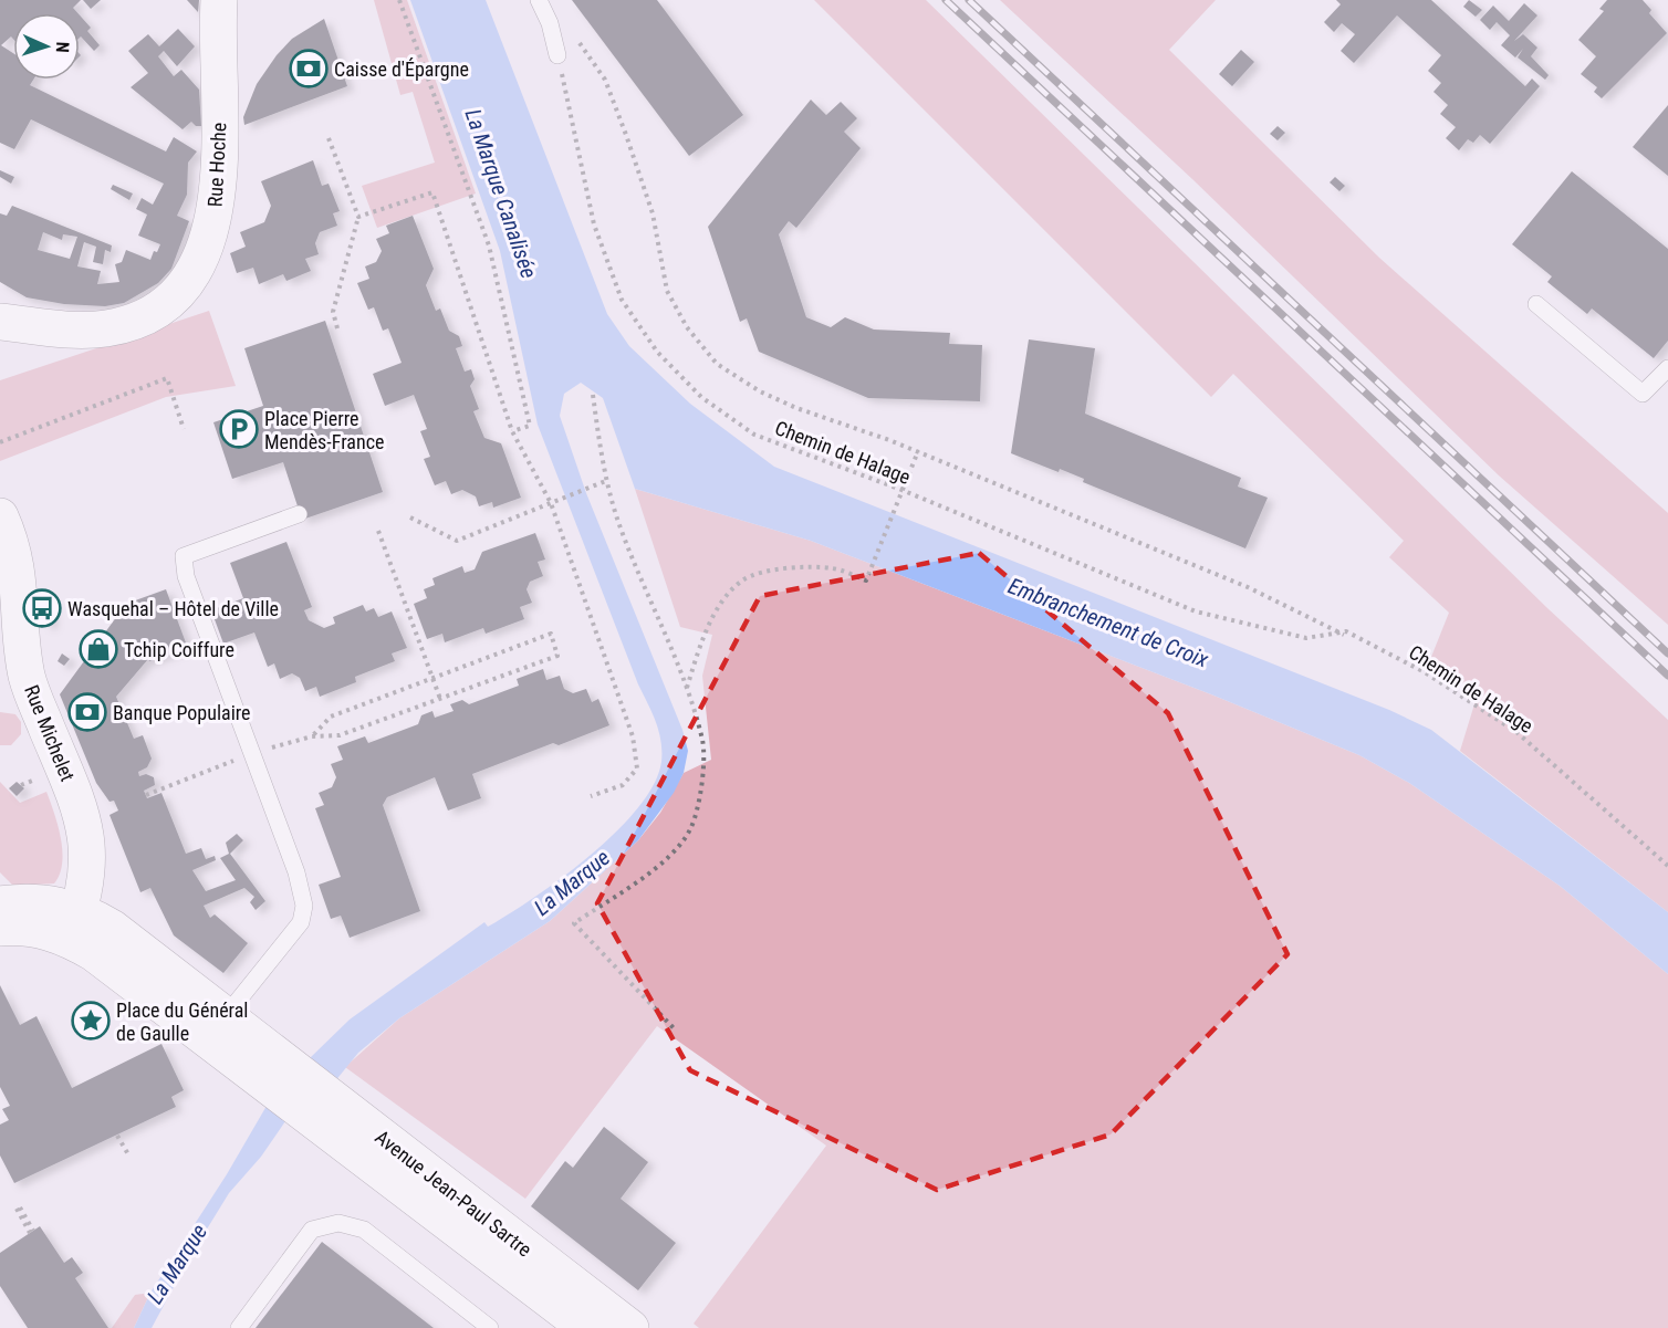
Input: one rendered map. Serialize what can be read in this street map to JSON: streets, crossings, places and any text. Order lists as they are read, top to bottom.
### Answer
{
  "streets": {
    "street": ["Rue Hoche", "Rue Michelet", "Avenue Jean-Paul Sartre"],
    "path": ["Chemin de Halage"]
  },
  "water": ["La Marque Canalisée", "Embranchement de Croix", "La Marque"],
  "places": {
    "bank": ["Caisse d'Épargne", "Banque Populaire"],
    "parking": ["Place Pierre Mendès-France"],
    "bus stop": ["Wasquehal – Hôtel de Ville"],
    "shop": ["Tchip Coiffure"],
    "place": ["Place du Général de Gaulle"]
  },
  "north": "right"
}
